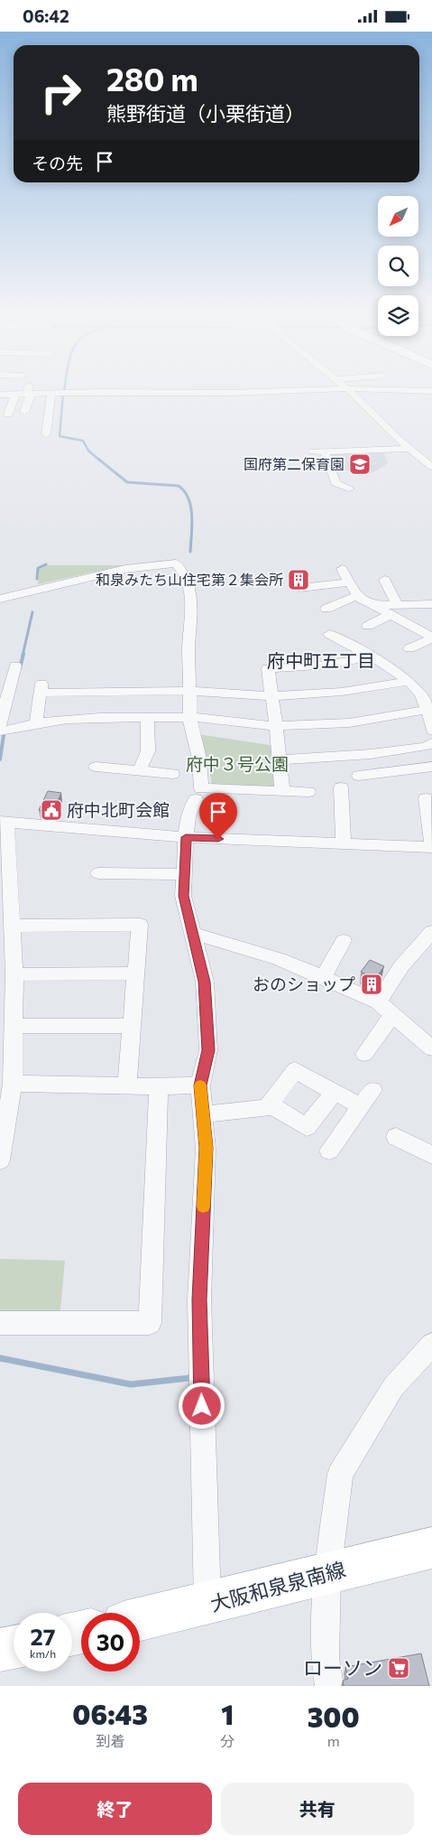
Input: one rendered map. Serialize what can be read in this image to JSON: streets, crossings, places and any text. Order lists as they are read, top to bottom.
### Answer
{
  "streets": {
    "main road": ["大阪和泉泉南線"]
  },
  "districts": ["府中町五丁目"],
  "parks": ["府中３号公園"],
  "places": {
    "school or university": ["国府第二保育園"],
    "building": ["和泉みたち山住宅第２集会所", "おのショップ"],
    "public building": ["府中北町会館"],
    "supermarket": ["ローソン"]
  },
  "north": "bottom left",
  "page": {
    "status": "06:42",
    "turn": ["280 m", "熊野街道（小栗街道）"],
    "then": "その先",
    "speed": "27 km/h",
    "limit": "30",
    "eta": [
      "06:43",
      "到着",
      "1",
      "分",
      "300",
      "m"
    ],
    "buttons": ["終了", "共有"]
  }
}
